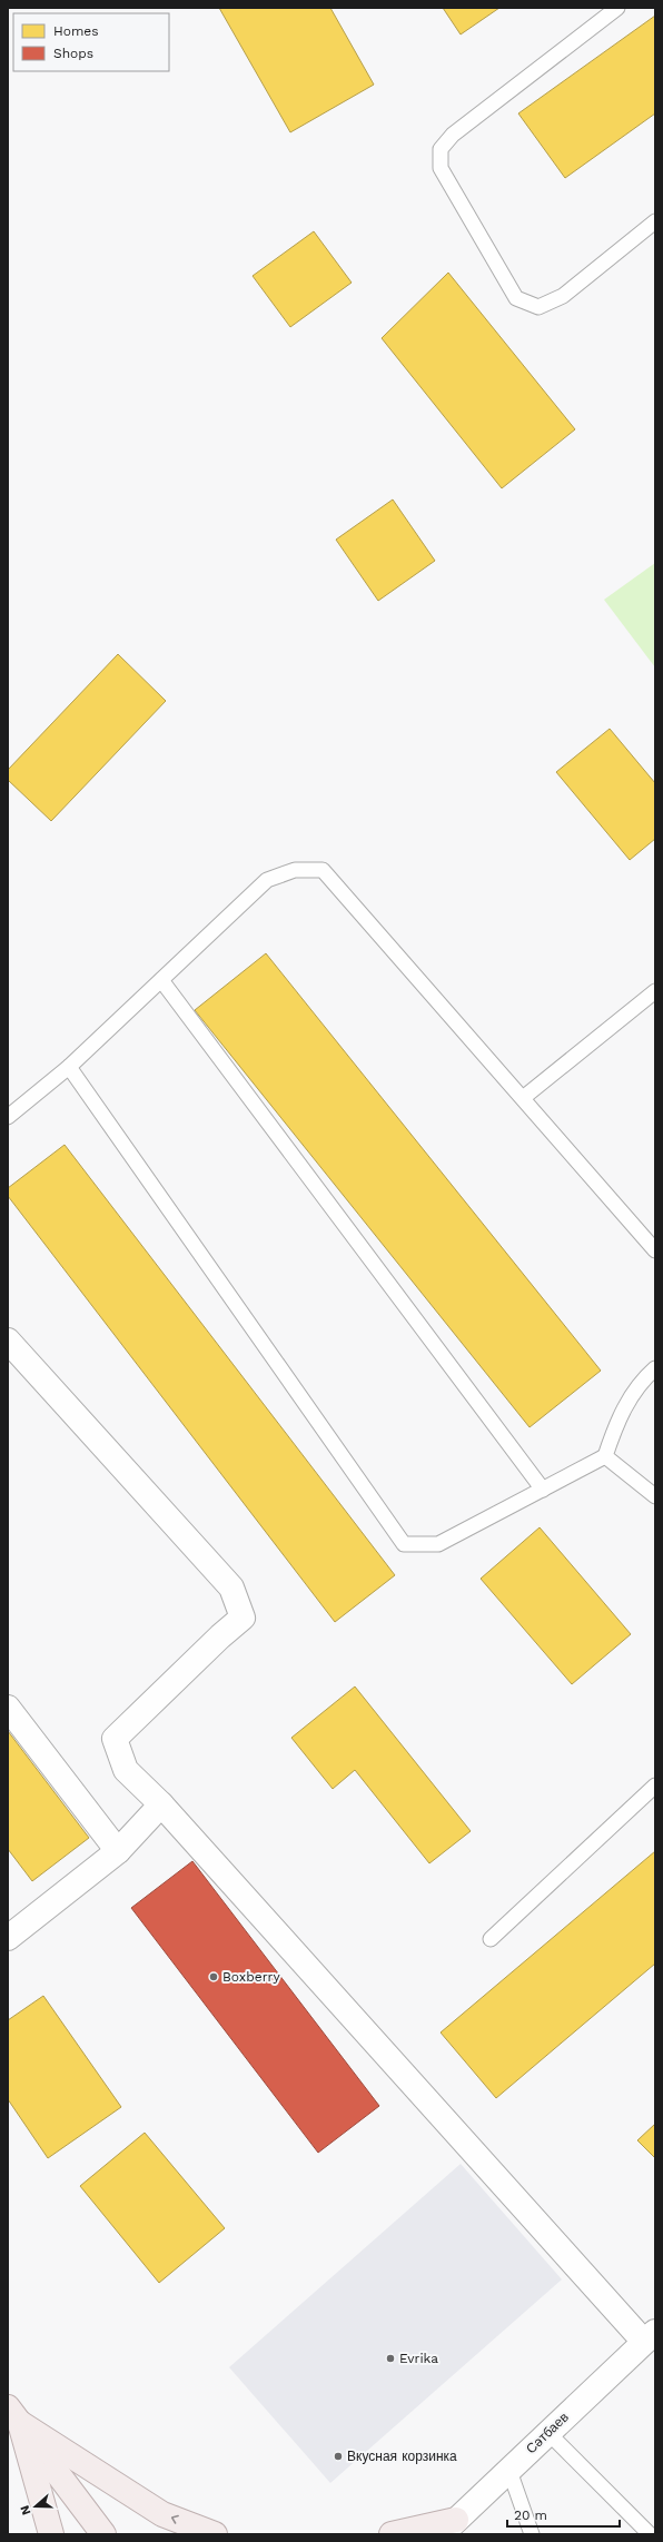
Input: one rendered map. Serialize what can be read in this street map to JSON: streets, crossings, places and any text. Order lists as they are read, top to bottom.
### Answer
{
  "streets": {
    "street": ["Сәтбаев"]
  },
  "places": ["Boxberry", "Evrika", "Вкусная корзинка"],
  "legend": ["Homes", "Shops"],
  "scale_bar": "20 m",
  "north": "left"
}
